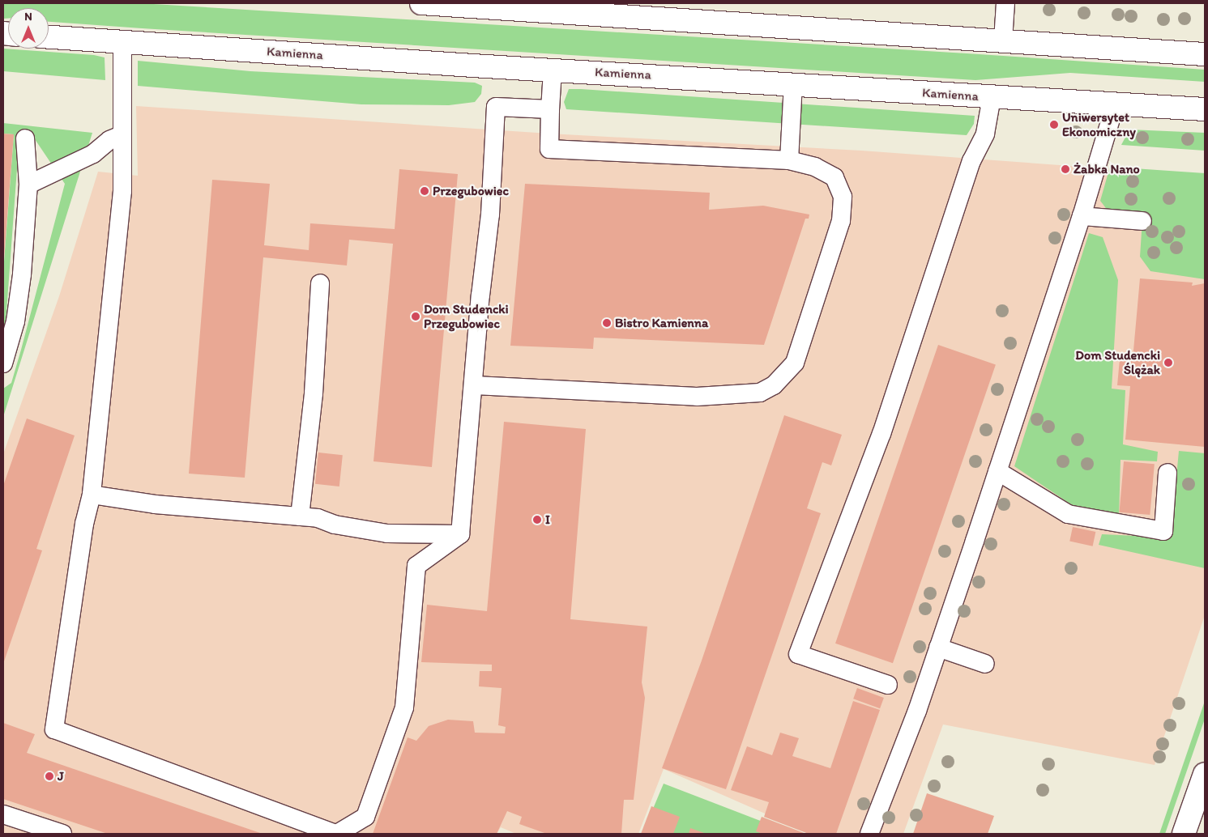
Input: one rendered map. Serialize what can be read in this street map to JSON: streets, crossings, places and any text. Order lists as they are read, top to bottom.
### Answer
{
  "streets": {
    "street": ["Kamienna"]
  },
  "places": [
    "Uniwersytet Ekonomiczny",
    "Żabka Nano",
    "Przegubowiec",
    "Dom Studencki Przegubowiec",
    "Bistro Kamienna",
    "Dom Studencki Ślężak",
    "I",
    "J"
  ],
  "north": "top"
}
